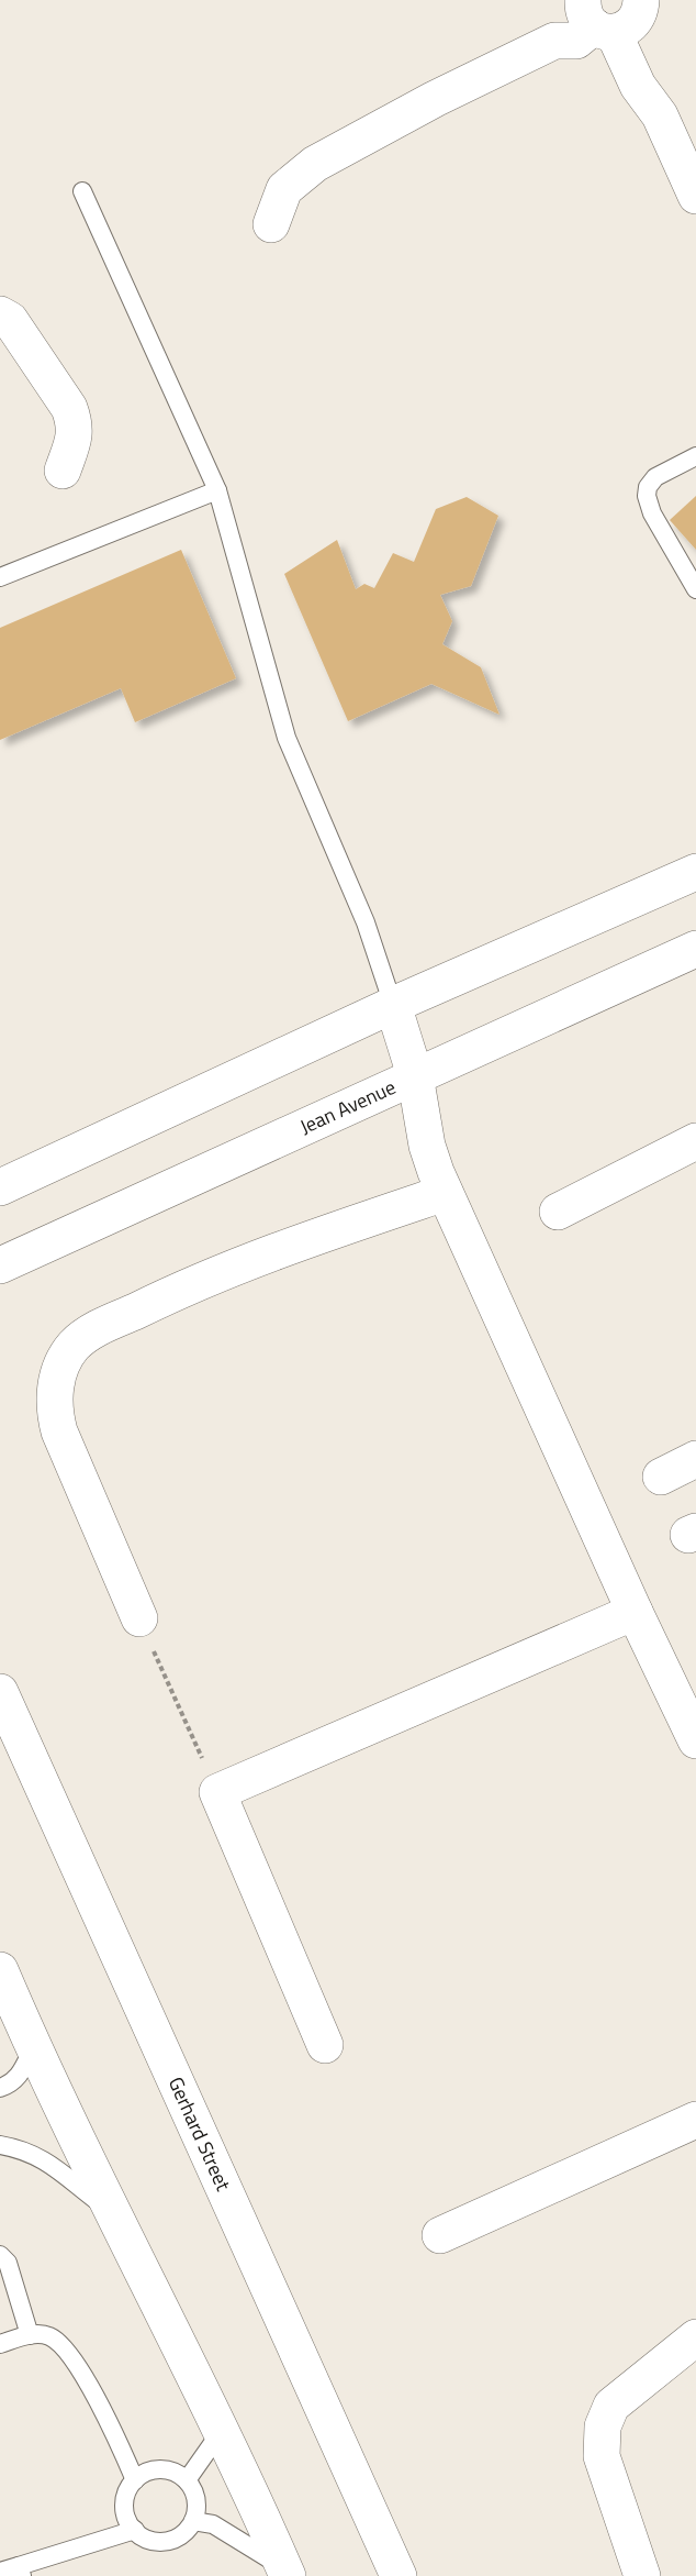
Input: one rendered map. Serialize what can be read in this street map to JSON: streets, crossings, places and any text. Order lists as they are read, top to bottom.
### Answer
{
  "streets": {
    "street": ["Jean Avenue", "Gerhard Street"]
  }
}
